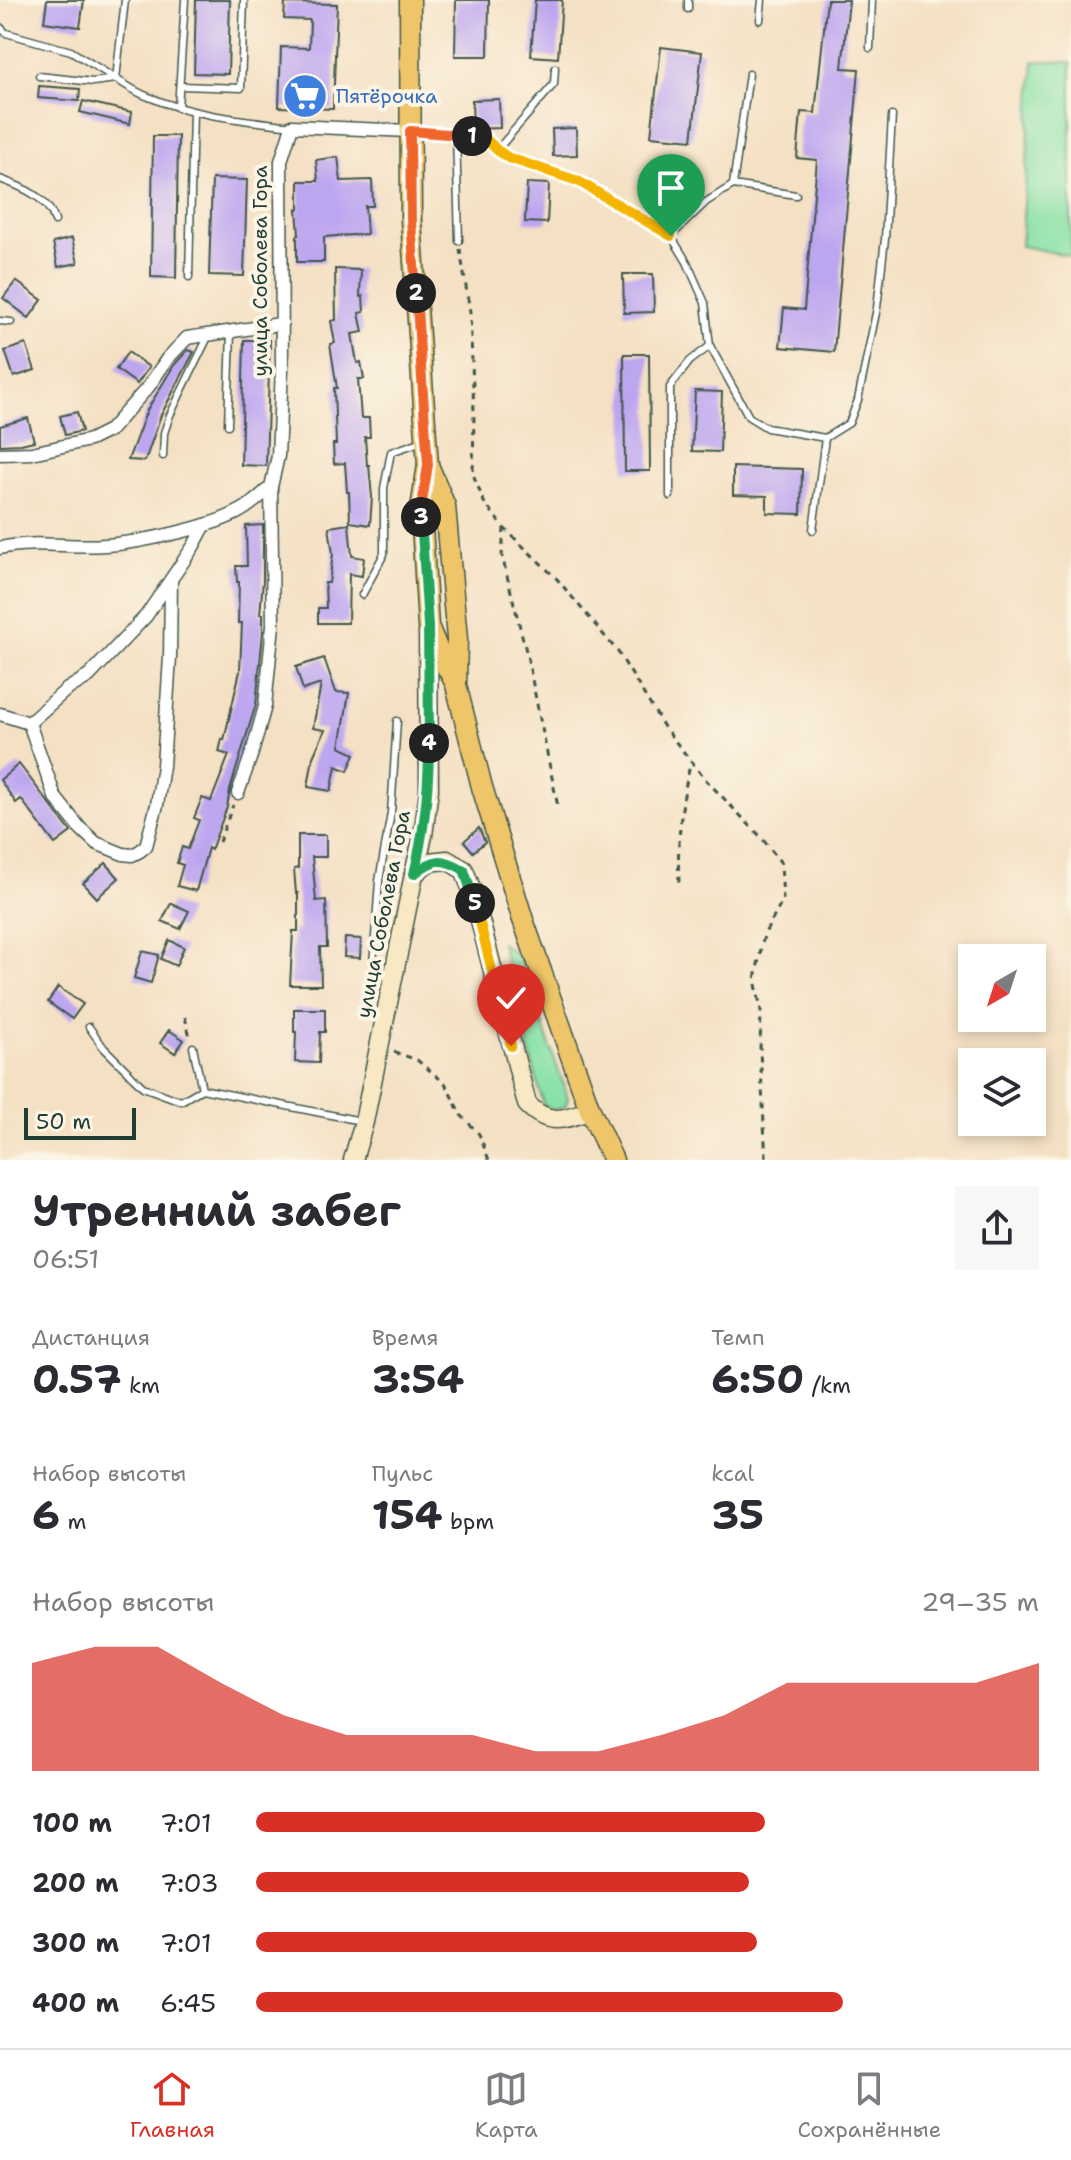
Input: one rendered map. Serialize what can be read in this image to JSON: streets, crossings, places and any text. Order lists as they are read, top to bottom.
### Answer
{
  "streets": {
    "street": ["улица Соболева Гора"]
  },
  "places": {
    "supermarket": ["Пятёрочка"]
  },
  "scale_bar": "50 m",
  "north": "bottom left",
  "page": {
    "pins": [
      "1",
      "2",
      "3",
      "4",
      "5"
    ],
    "scale": "50 m",
    "heading": ["Утренний забег", "06:51"],
    "stats": [
      ["Дистанция", "0.57 km"],
      ["Время", "3:54"],
      ["Темп", "6:50 /km"],
      ["Набор высоты", "6 m"],
      ["Пульс", "154 bpm"],
      ["kcal", "35"]
    ],
    "chart": ["Набор высоты", "29–35 m"],
    "list": [
      {
        "name": "100 m",
        "note": "7:01"
      },
      {
        "name": "200 m",
        "note": "7:03"
      },
      {
        "name": "300 m",
        "note": "7:01"
      },
      {
        "name": "400 m",
        "note": "6:45"
      }
    ],
    "tabs": ["Главная", "Карта", "Сохранённые"]
  }
}
